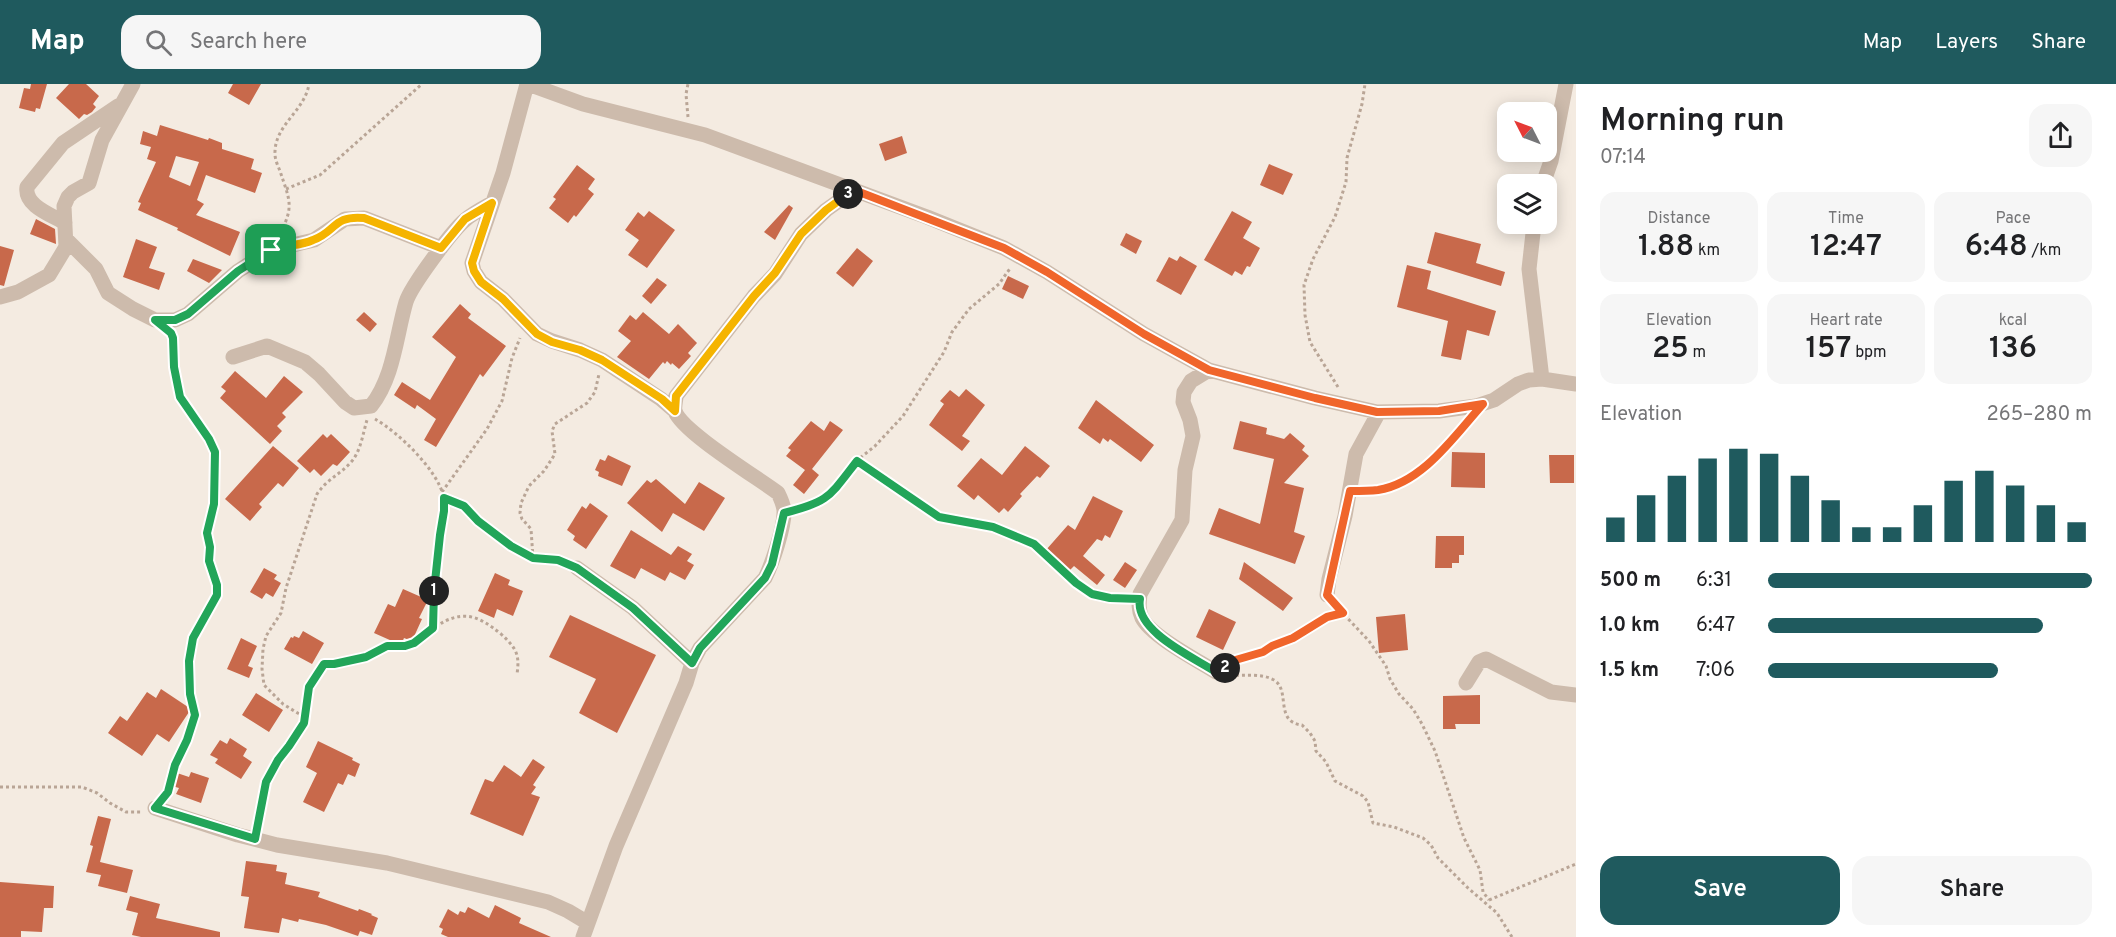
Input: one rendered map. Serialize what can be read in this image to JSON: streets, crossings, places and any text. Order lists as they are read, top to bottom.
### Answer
{
  "north": "top left",
  "page": {
    "header": "Map",
    "search": "Search here",
    "nav": ["Map", "Layers", "Share"],
    "heading": ["Morning run", "07:14"],
    "pins": ["3", "1", "2"],
    "stats": [
      ["Distance", "1.88 km"],
      ["Time", "12:47"],
      ["Pace", "6:48 /km"],
      ["Elevation", "25 m"],
      ["Heart rate", "157 bpm"],
      ["kcal", "136"]
    ],
    "chart": ["Elevation", "265–280 m"],
    "list": [
      {
        "name": "500 m",
        "note": "6:31"
      },
      {
        "name": "1.0 km",
        "note": "6:47"
      },
      {
        "name": "1.5 km",
        "note": "7:06"
      }
    ],
    "buttons": ["Save", "Share"]
  }
}
